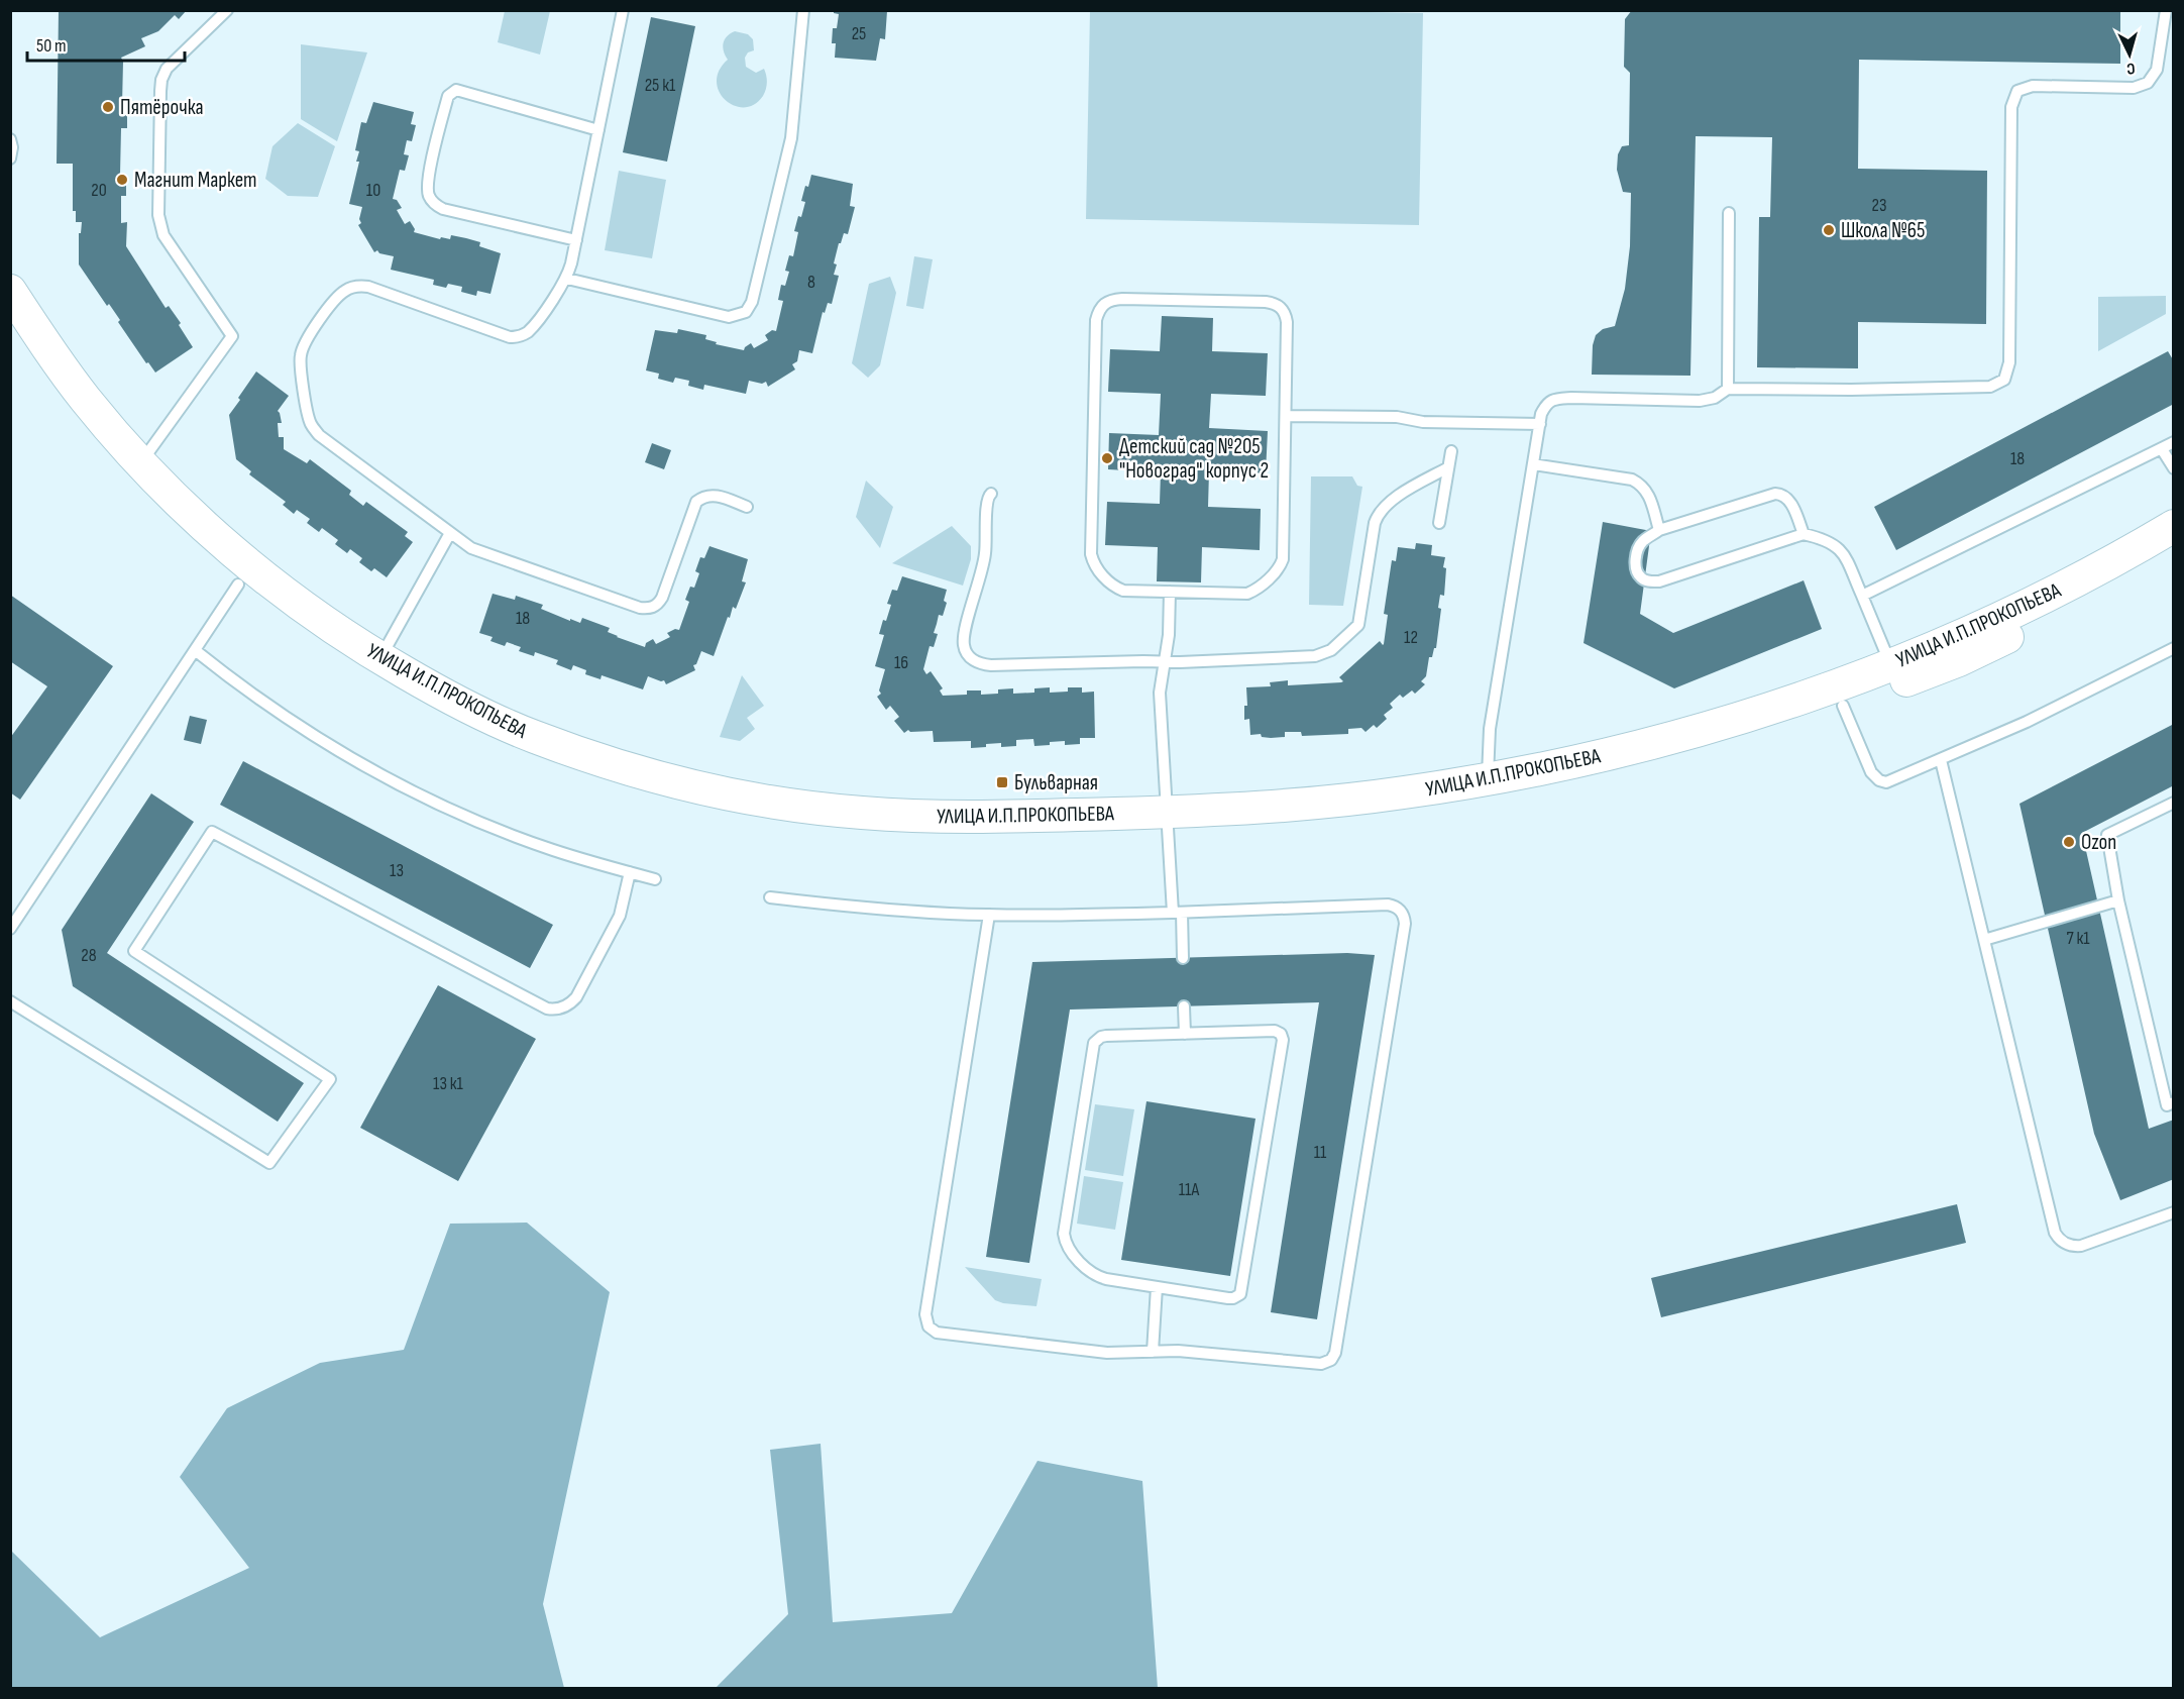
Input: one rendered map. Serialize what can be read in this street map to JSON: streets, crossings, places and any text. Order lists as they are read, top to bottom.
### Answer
{
  "streets": {
    "street": ["УЛИЦА И.П.ПРОКОПЬЕВА"]
  },
  "places": {
    "other": [
      "Пятёрочка",
      "Магнит Маркет",
      "Школа №65",
      "Детский сад №205 \"Новоград\" корпус 2",
      "Ozon"
    ],
    "transit": ["Бульварная"]
  },
  "house_numbers": [
    "25",
    "25 к1",
    "20",
    "10",
    "23",
    "8",
    "18",
    "18",
    "12",
    "16",
    "13",
    "7 к1",
    "28",
    "13 к1",
    "11",
    "11А"
  ],
  "scale_bar": "50 m",
  "north": "bottom"
}
